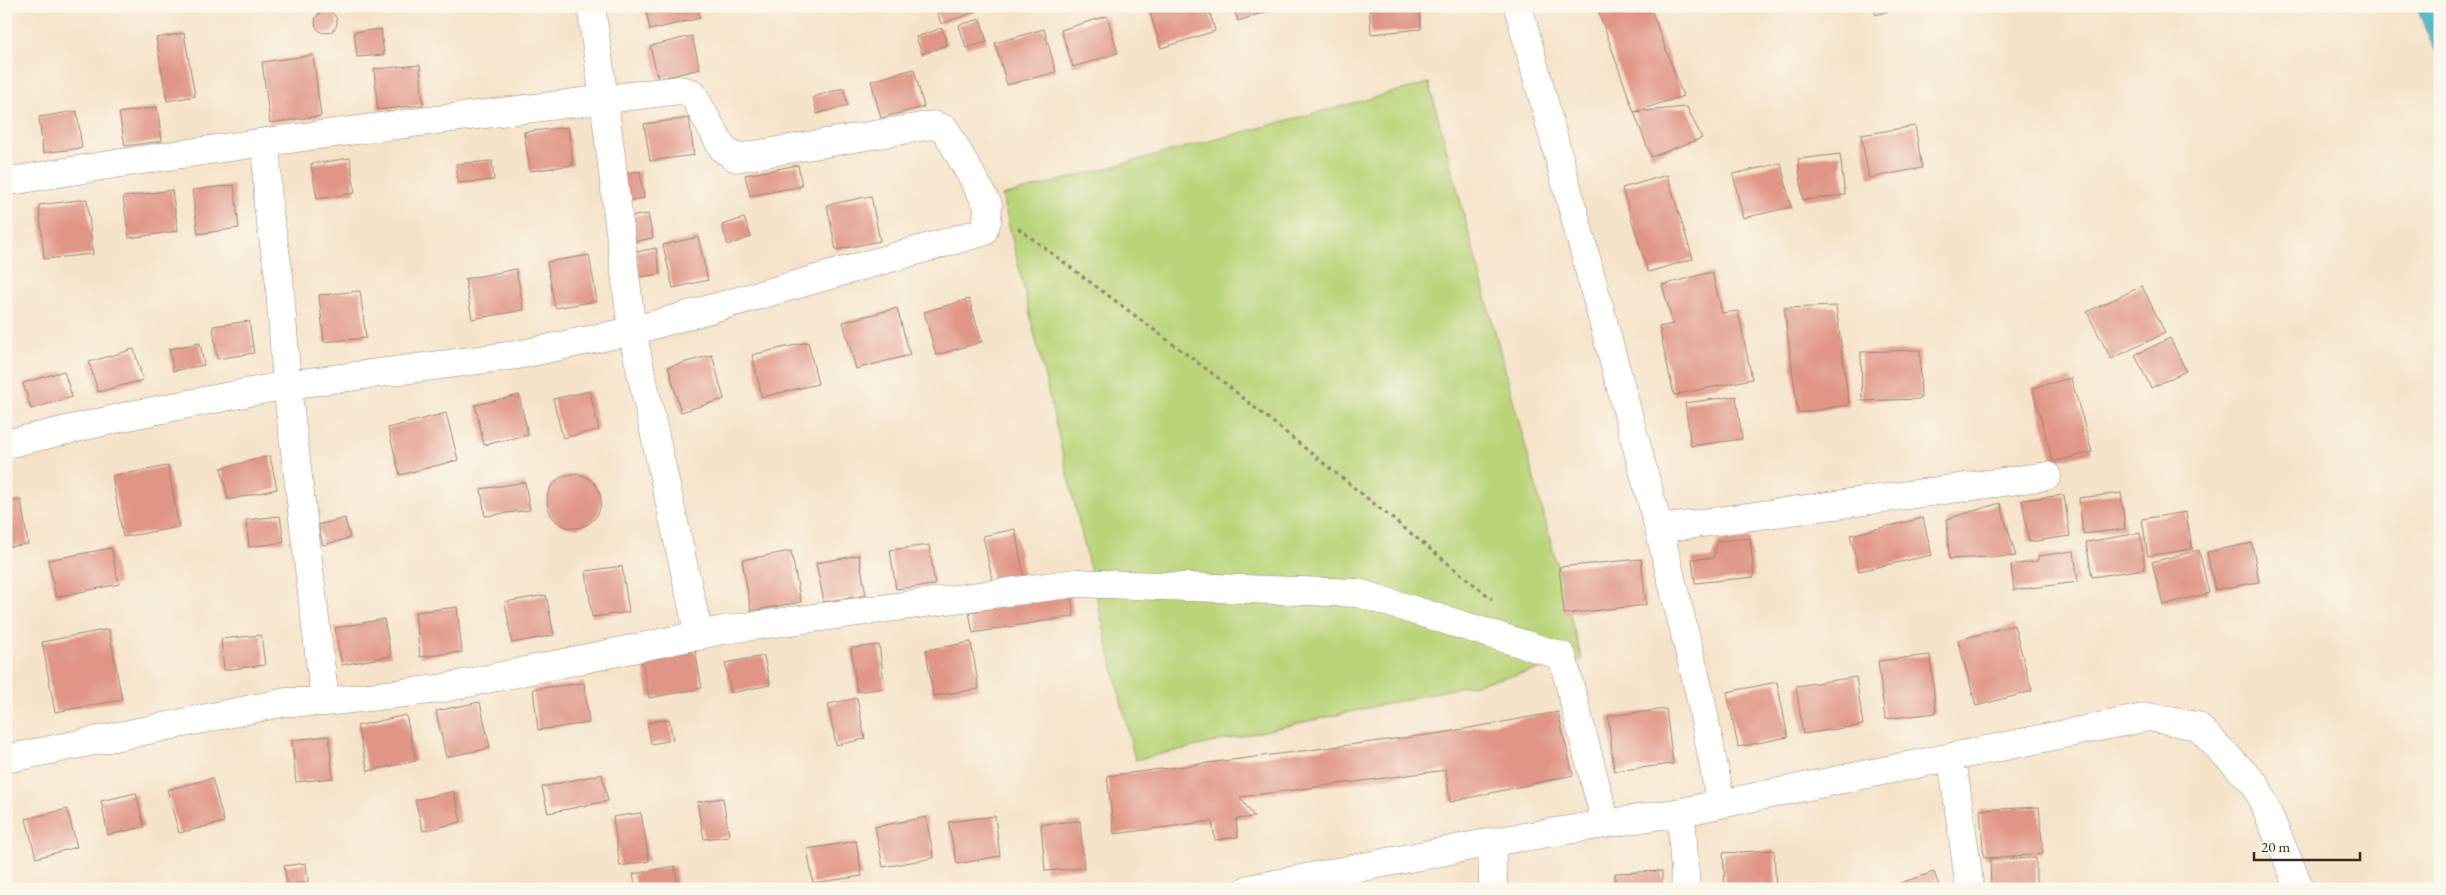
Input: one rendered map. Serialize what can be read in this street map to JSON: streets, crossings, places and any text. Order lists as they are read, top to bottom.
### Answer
{
  "scale_bar": "20 m"
}
